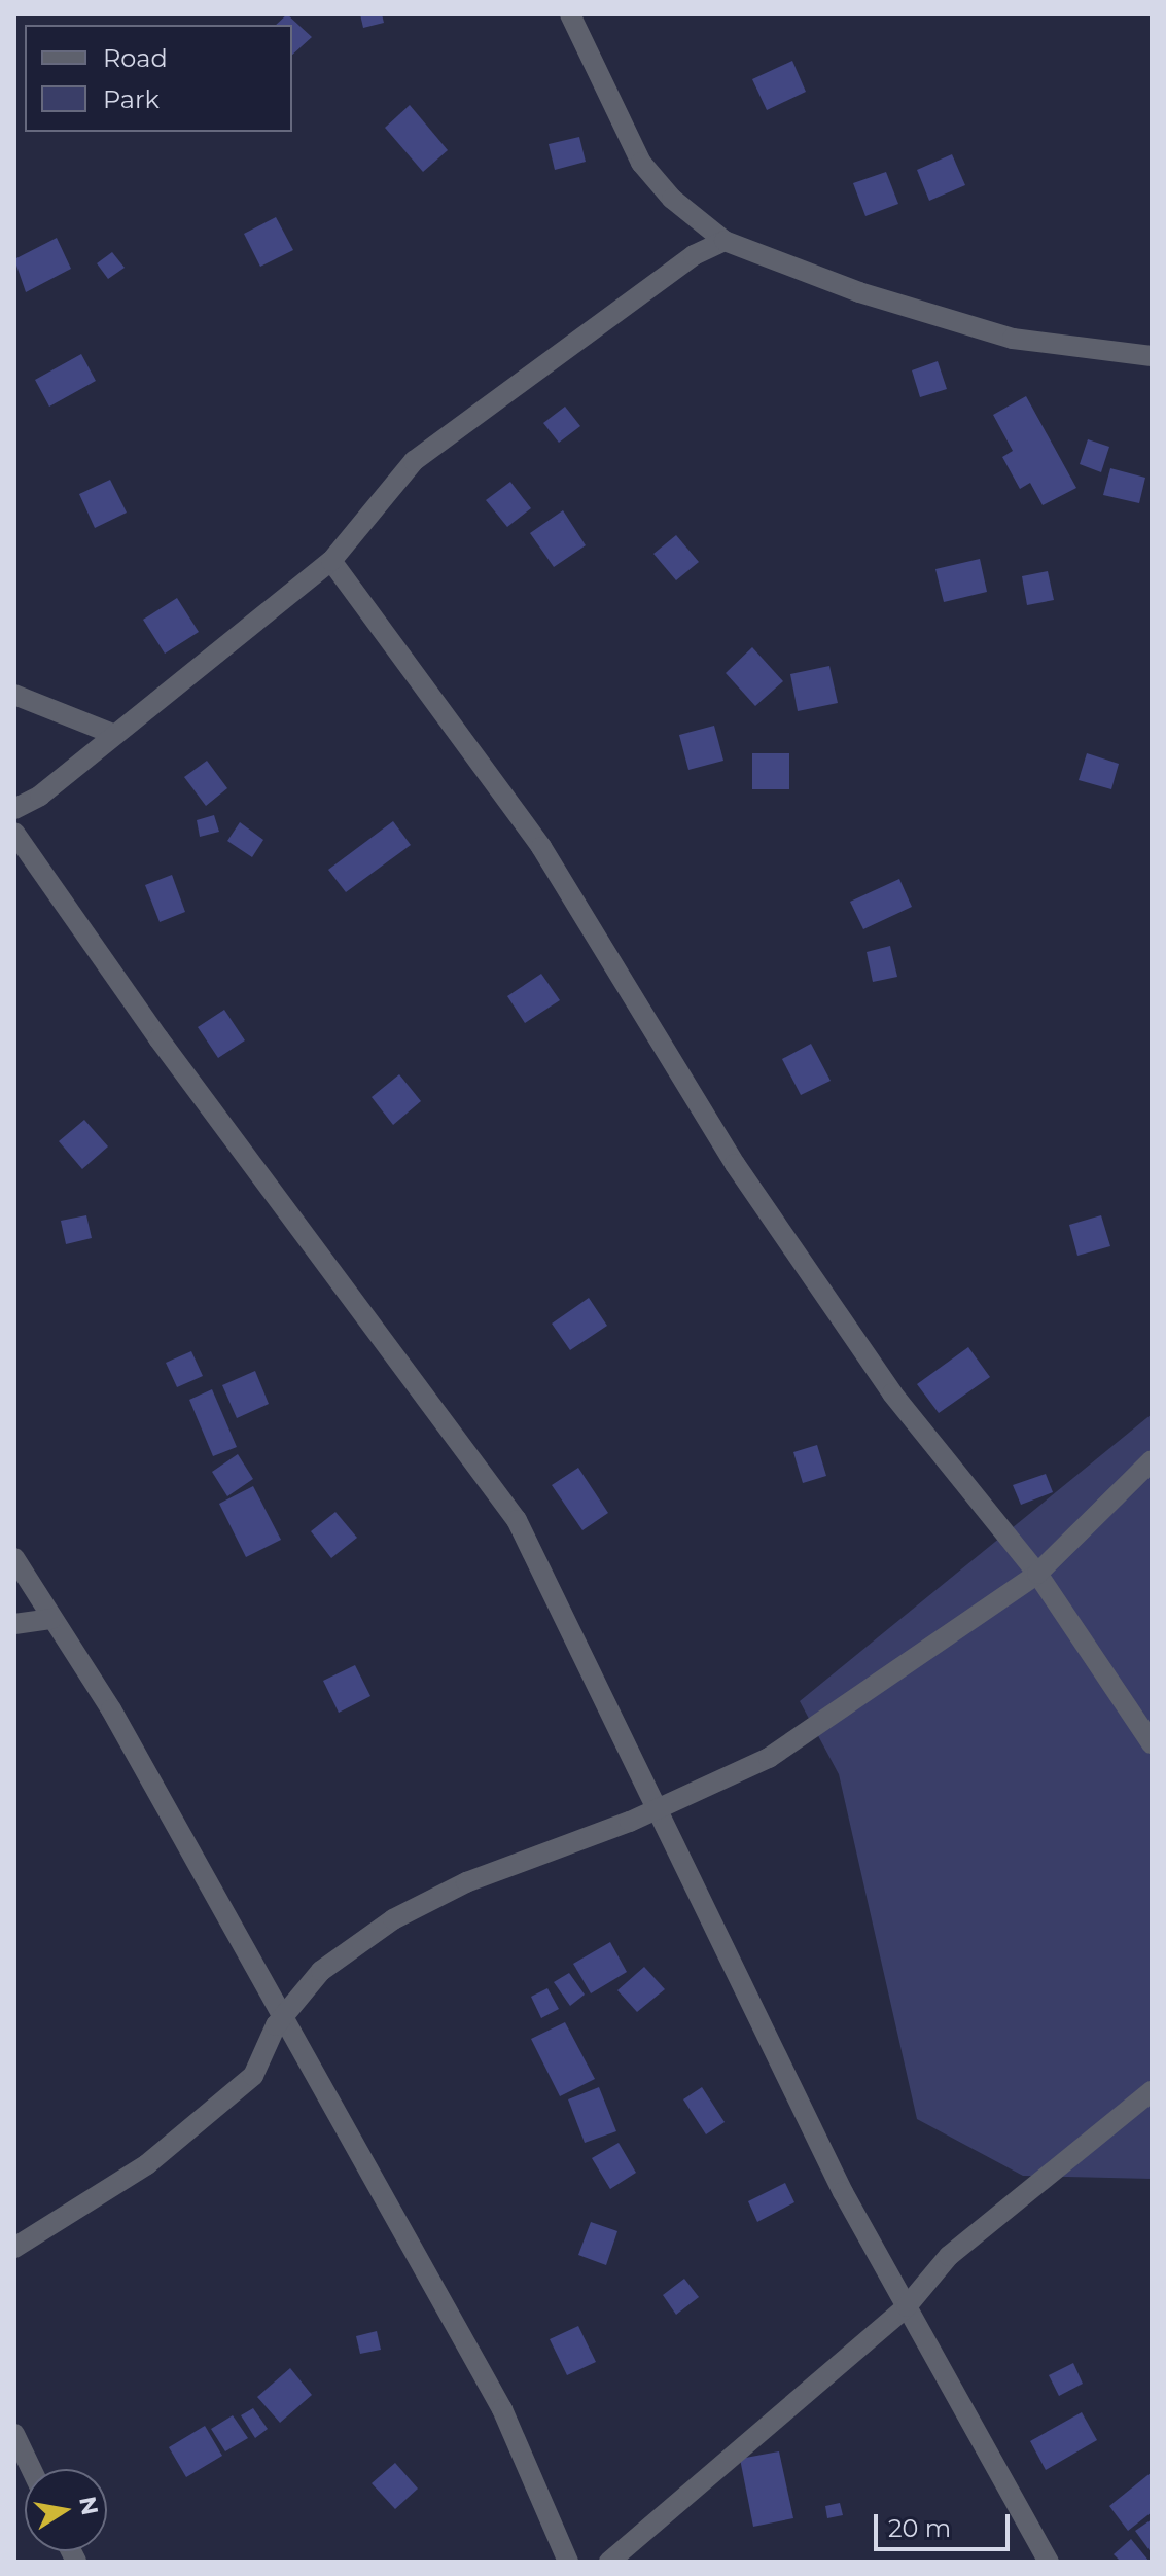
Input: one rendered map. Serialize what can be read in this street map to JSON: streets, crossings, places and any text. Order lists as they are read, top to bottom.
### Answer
{
  "legend": ["Road", "Park"],
  "scale_bar": "20 m",
  "north": "right"
}
